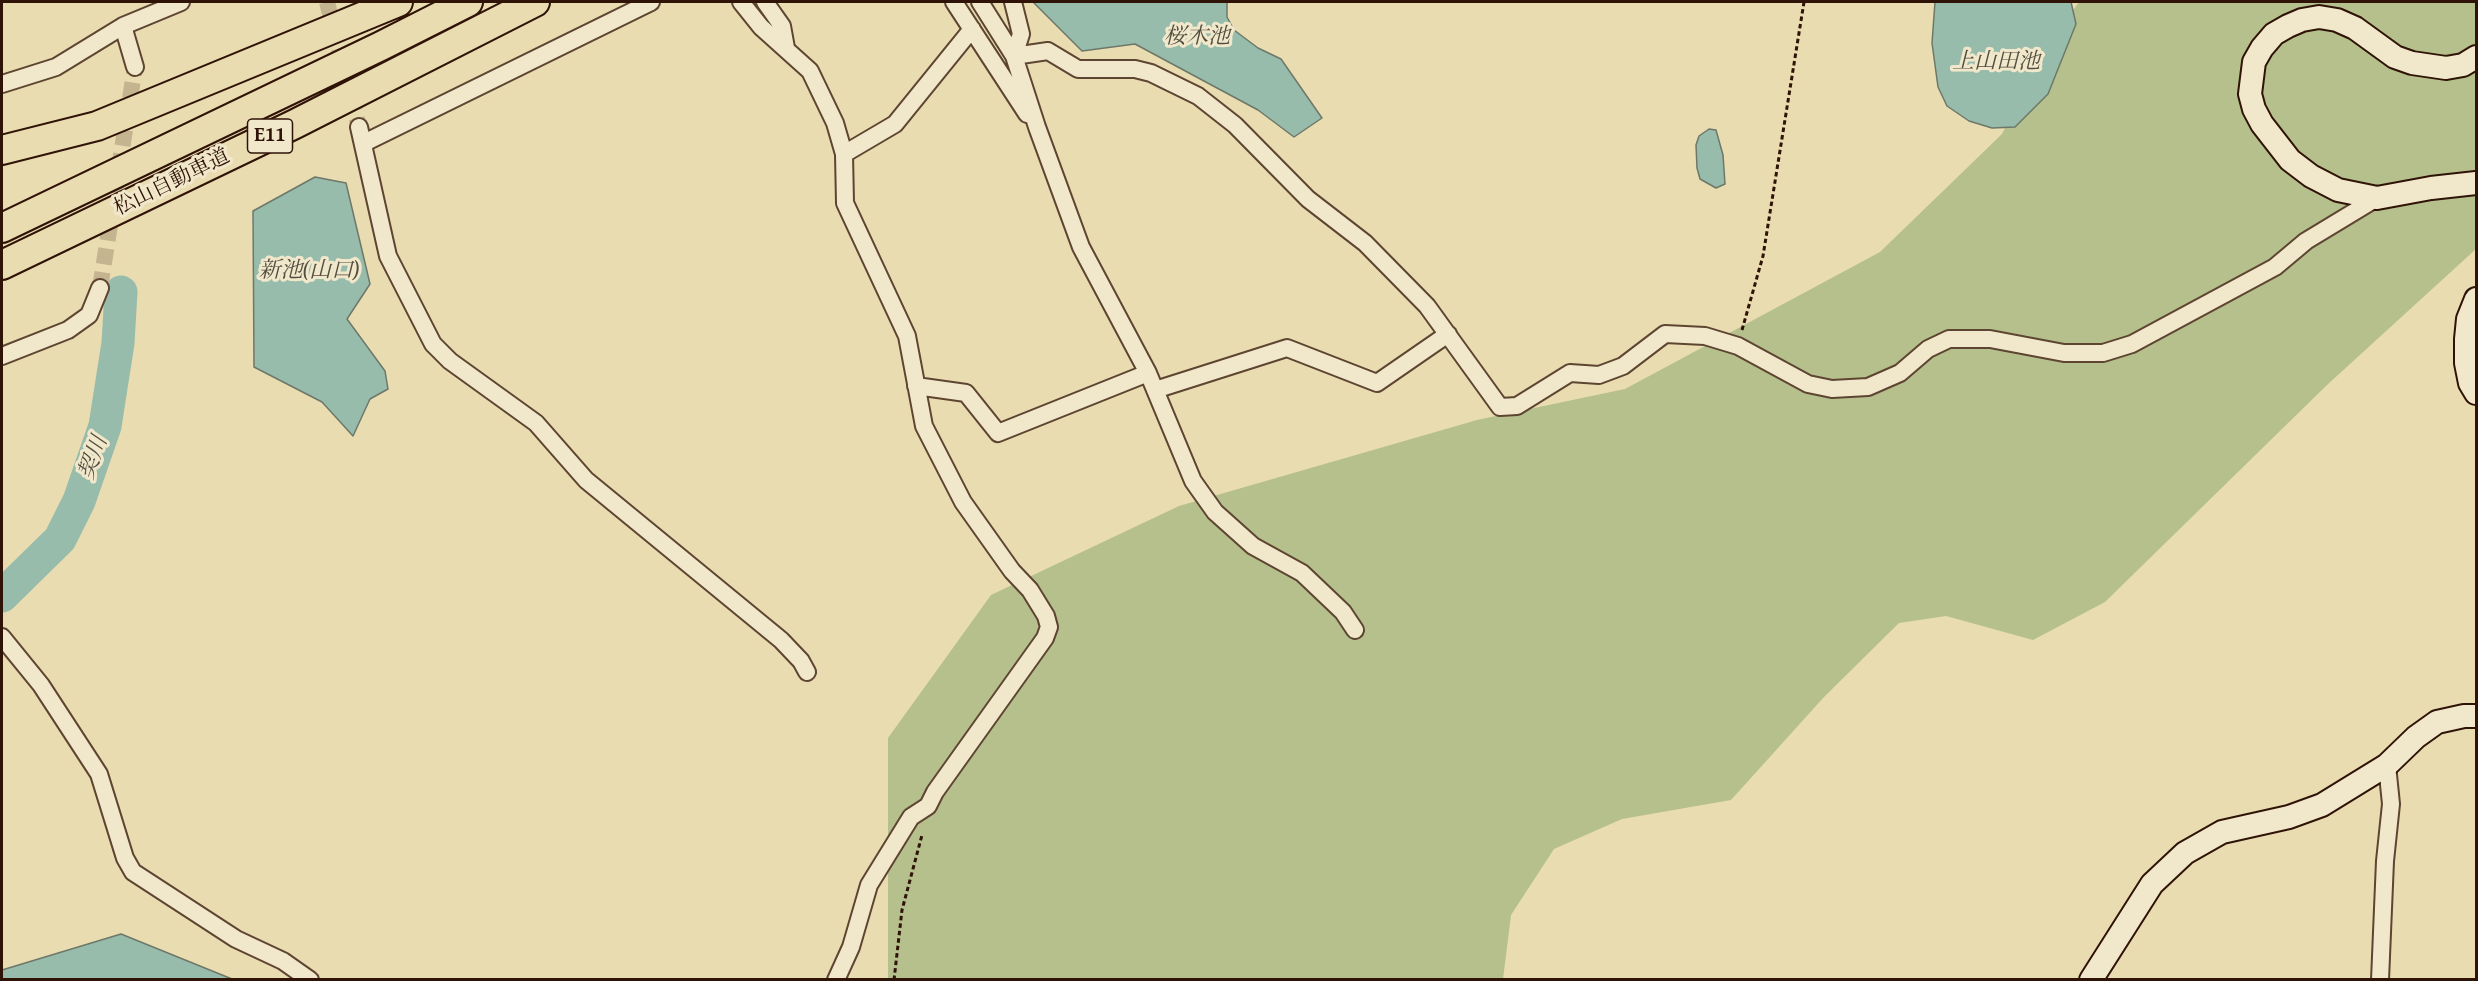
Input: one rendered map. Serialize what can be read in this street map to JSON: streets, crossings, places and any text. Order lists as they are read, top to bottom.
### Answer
{
  "streets": {
    "highway": ["E11", "松山自動車道"]
  },
  "water": [
    "桜木池",
    "上山田池",
    "新池(山口)",
    "契川"
  ]
}
